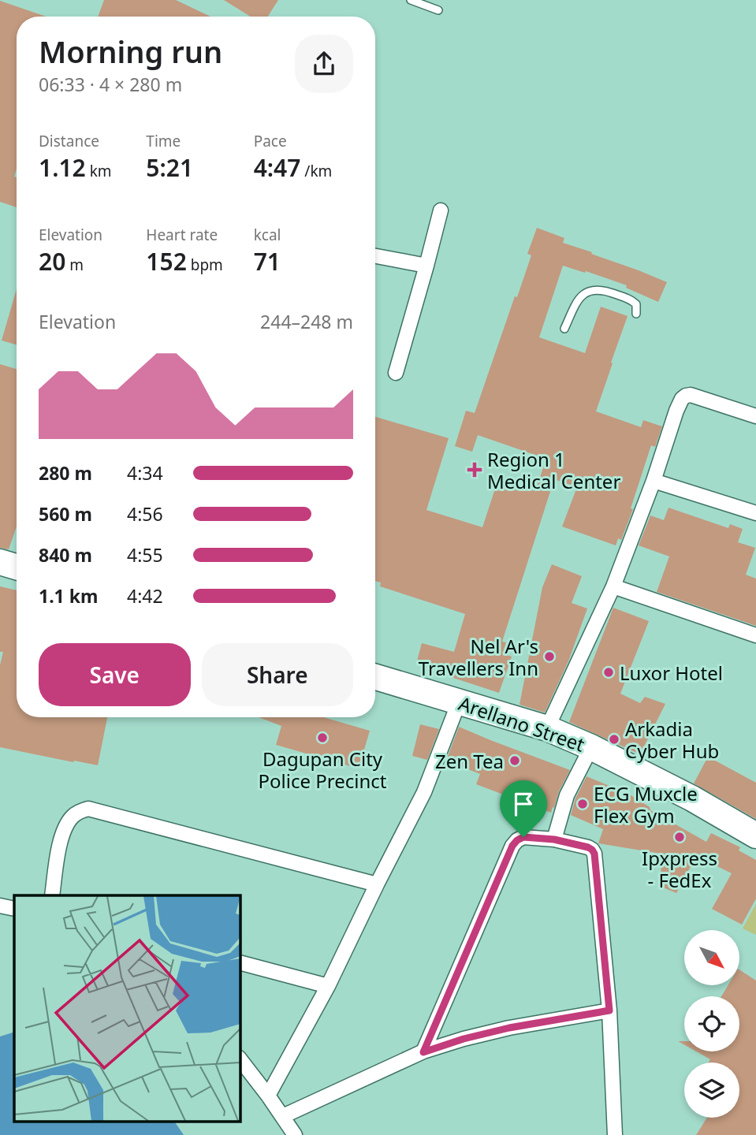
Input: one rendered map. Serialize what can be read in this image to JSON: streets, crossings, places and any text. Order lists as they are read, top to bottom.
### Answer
{
  "streets": {
    "highway": ["Arellano Street"]
  },
  "places": {
    "health": ["Region 1 Medical Center"],
    "other": [
      "Nel Ar's Travellers Inn",
      "Luxor Hotel",
      "Dagupan City Police Precinct",
      "Arkadia Cyber Hub",
      "Zen Tea",
      "ECG Muxcle Flex Gym",
      "Ipxpress - FedEx"
    ]
  },
  "north": "bottom right",
  "page": {
    "heading": ["Morning run", "06:33 · 4 × 280 m"],
    "stats": [
      ["Distance", "1.12 km"],
      ["Time", "5:21"],
      ["Pace", "4:47 /km"],
      ["Elevation", "20 m"],
      ["Heart rate", "152 bpm"],
      ["kcal", "71"]
    ],
    "chart": ["Elevation", "244–248 m"],
    "list": [
      {
        "name": "280 m",
        "note": "4:34"
      },
      {
        "name": "560 m",
        "note": "4:56"
      },
      {
        "name": "840 m",
        "note": "4:55"
      },
      {
        "name": "1.1 km",
        "note": "4:42"
      }
    ],
    "buttons": ["Save", "Share"]
  }
}
